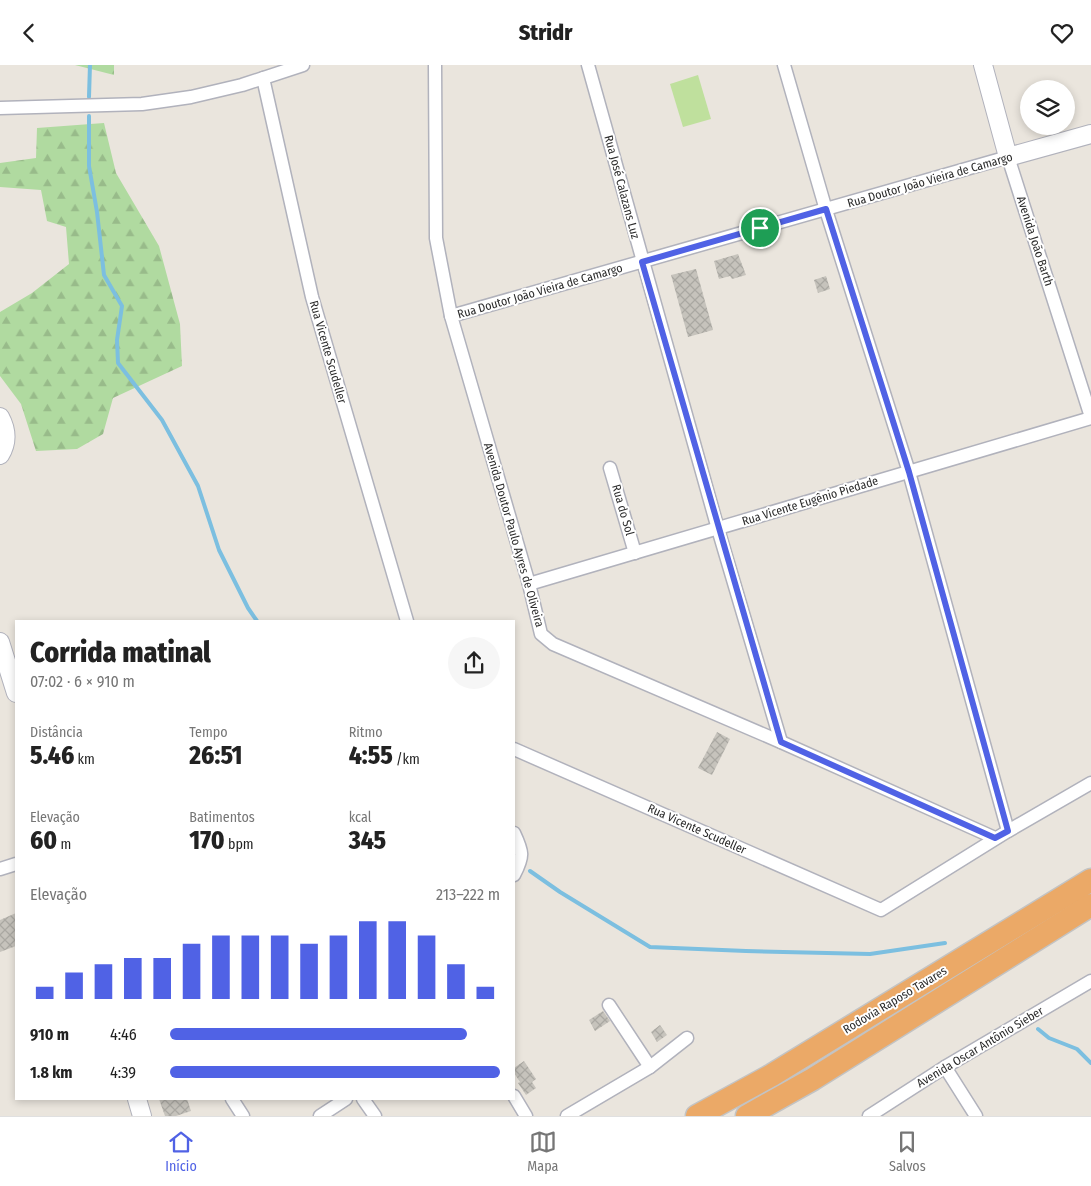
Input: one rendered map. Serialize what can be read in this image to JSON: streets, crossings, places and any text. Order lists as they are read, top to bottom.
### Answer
{
  "streets": {
    "highway": ["Rodovia Raposo Tavares"],
    "main road": ["Rua Doutor João Vieira de Camargo", "Avenida João Barth"],
    "street": [
      "Rua José Calazans Luz",
      "Rua Vicente Scudeller",
      "Rua Vicente Eugênio Piedade",
      "Rua do Sol",
      "Avenida Doutor Paulo Ayres de Oliveira",
      "Avenida Oscar Antônio Sieber"
    ]
  },
  "crossings": [
    ["Rua Doutor João Vieira de Camargo", "Rua José Calazans Luz"],
    ["Rua Doutor João Vieira de Camargo", "Avenida João Barth"],
    ["Rua Doutor João Vieira de Camargo", "Avenida Doutor Paulo Ayres de Oliveira"],
    ["Rua José Calazans Luz", "Rua Vicente Eugênio Piedade"],
    ["Rua José Calazans Luz", "Avenida Doutor Paulo Ayres de Oliveira"],
    ["Avenida João Barth", "Rua Vicente Eugênio Piedade"],
    ["Rua Vicente Scudeller", "Avenida Doutor Paulo Ayres de Oliveira"],
    ["Rua Vicente Eugênio Piedade", "Rua do Sol"],
    ["Rua Vicente Eugênio Piedade", "Avenida Doutor Paulo Ayres de Oliveira"]
  ],
  "page": {
    "header": "Stridr",
    "heading": ["Corrida matinal", "07:02 · 6 × 910 m"],
    "stats": [
      ["Distância", "5.46 km"],
      ["Tempo", "26:51"],
      ["Ritmo", "4:55 /km"],
      ["Elevação", "60 m"],
      ["Batimentos", "170 bpm"],
      ["kcal", "345"]
    ],
    "chart": ["Elevação", "213–222 m"],
    "list": [
      {
        "name": "910 m",
        "note": "4:46"
      },
      {
        "name": "1.8 km",
        "note": "4:39"
      }
    ],
    "tabs": ["Início", "Mapa", "Salvos"]
  }
}
